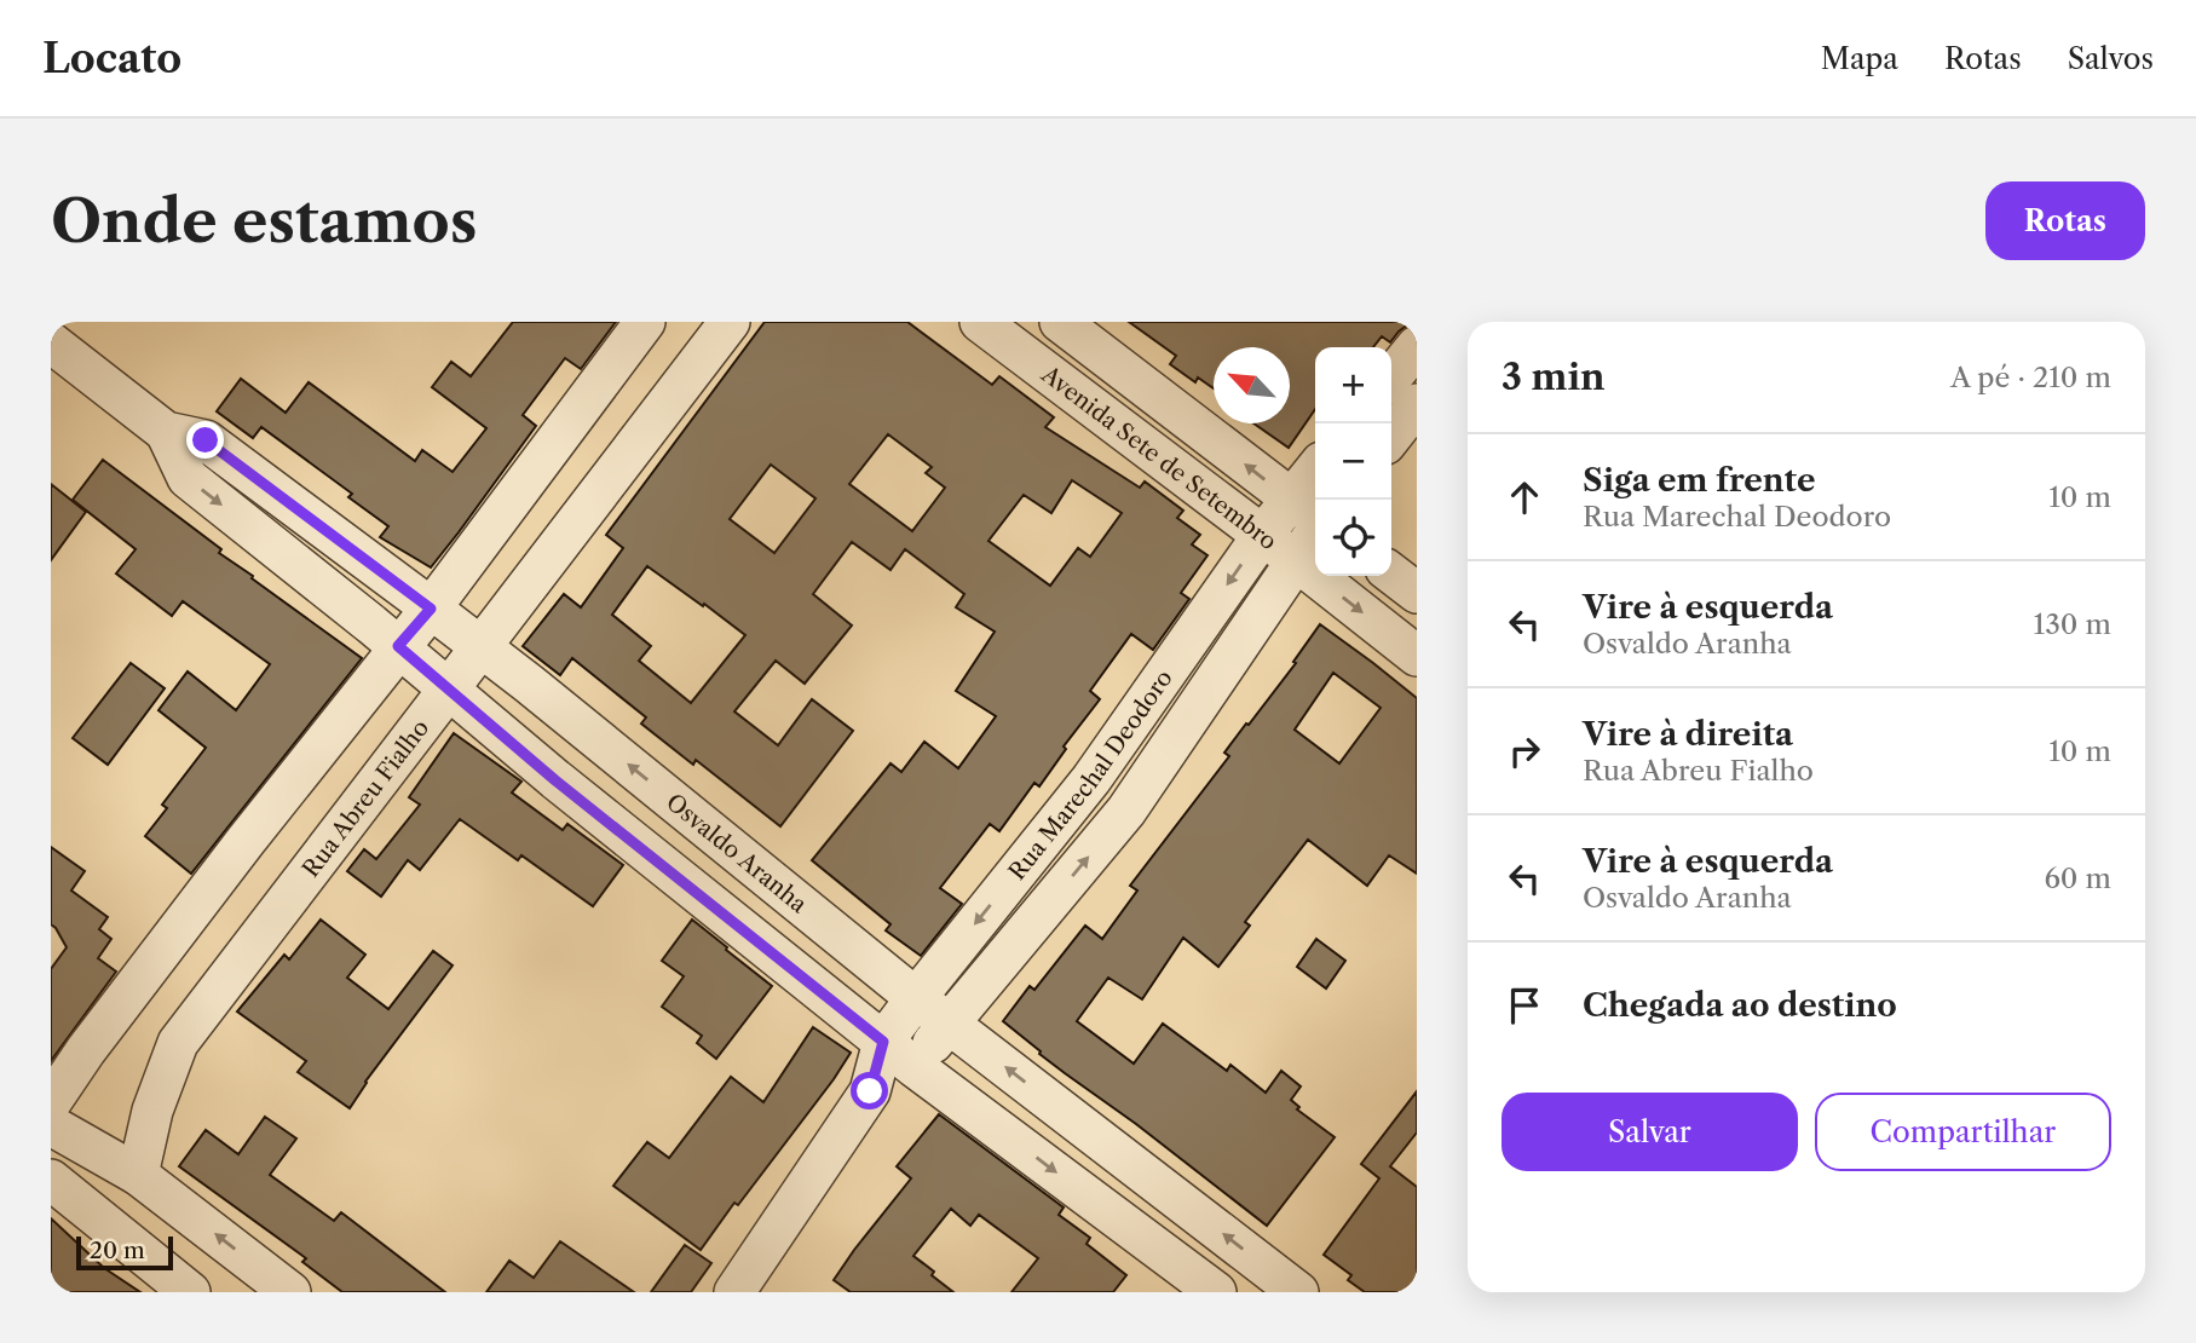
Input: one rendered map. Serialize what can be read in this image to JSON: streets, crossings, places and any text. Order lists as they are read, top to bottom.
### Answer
{
  "streets": {
    "street": [
      "Avenida Sete de Setembro",
      "Rua Marechal Deodoro",
      "Rua Abreu Fialho",
      "Osvaldo Aranha"
    ]
  },
  "crossings": [
    ["Avenida Sete de Setembro", "Rua Marechal Deodoro"],
    ["Rua Marechal Deodoro", "Osvaldo Aranha"],
    ["Rua Abreu Fialho", "Osvaldo Aranha"]
  ],
  "scale_bar": "20 m",
  "north": "top left",
  "page": {
    "header": "Locato",
    "nav": ["Mapa", "Rotas", "Salvos"],
    "buttons": [
      "Rotas",
      ["Salvar", "Compartilhar"]
    ],
    "title": "Onde estamos",
    "heading": ["3 min", "A pé · 210 m"],
    "map_buttons": ["+", "−"],
    "list": [
      ["Siga em frente", "Rua Marechal Deodoro", "10 m"],
      ["Vire à esquerda", "Osvaldo Aranha", "130 m"],
      ["Vire à direita", "Rua Abreu Fialho", "10 m"],
      ["Vire à esquerda", "Osvaldo Aranha", "60 m"],
      "Chegada ao destino"
    ],
    "scale": "20 m"
  }
}
